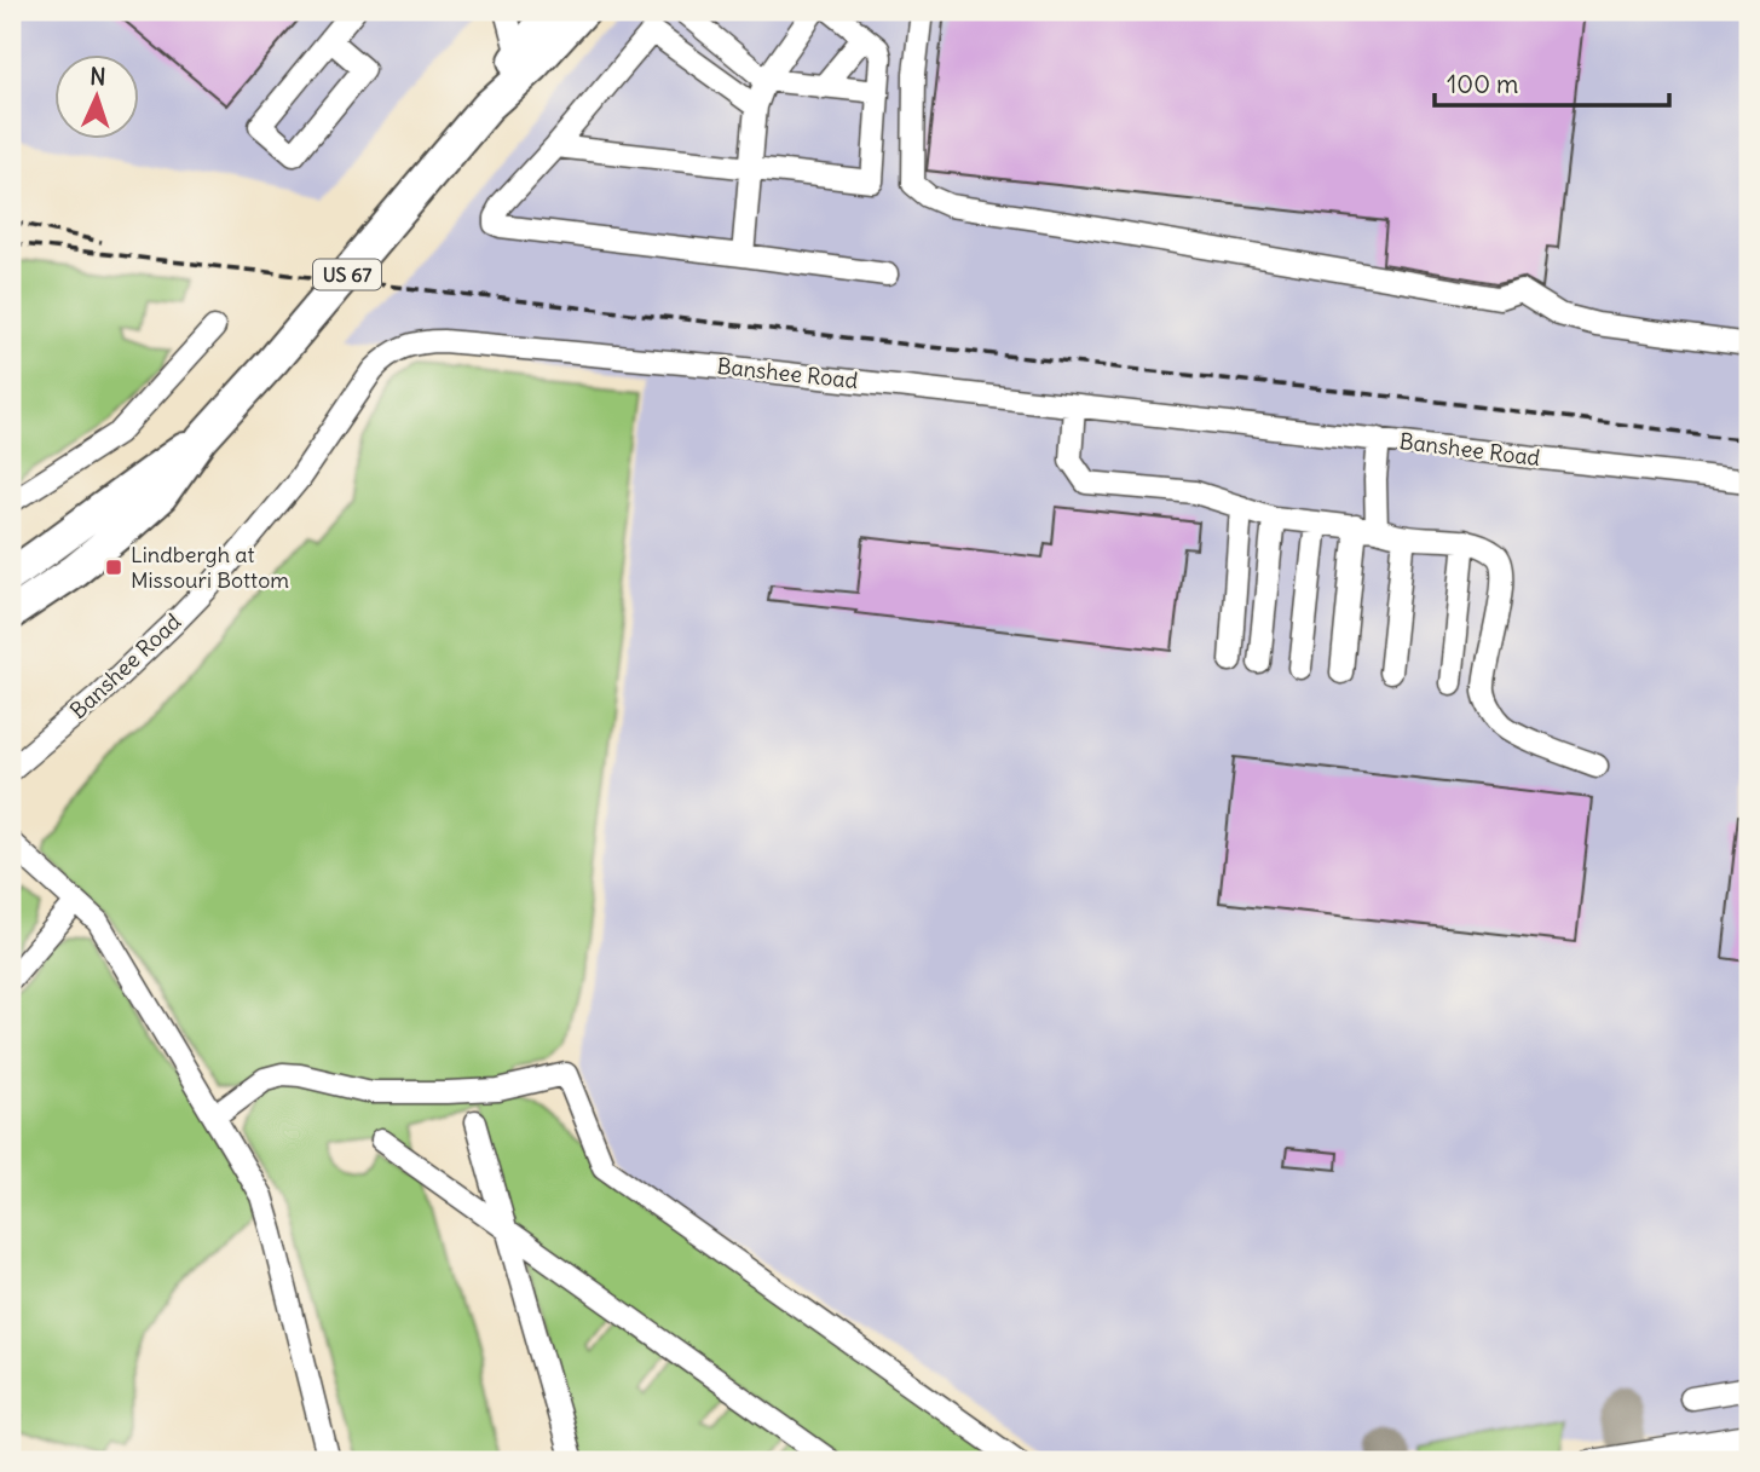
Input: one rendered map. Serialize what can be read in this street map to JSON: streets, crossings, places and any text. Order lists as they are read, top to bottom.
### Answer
{
  "streets": {
    "highway": ["US 67"],
    "street": ["Banshee Road"]
  },
  "places": {
    "transit": ["Lindbergh at Missouri Bottom"]
  },
  "scale_bar": "100 m",
  "north": "top"
}
